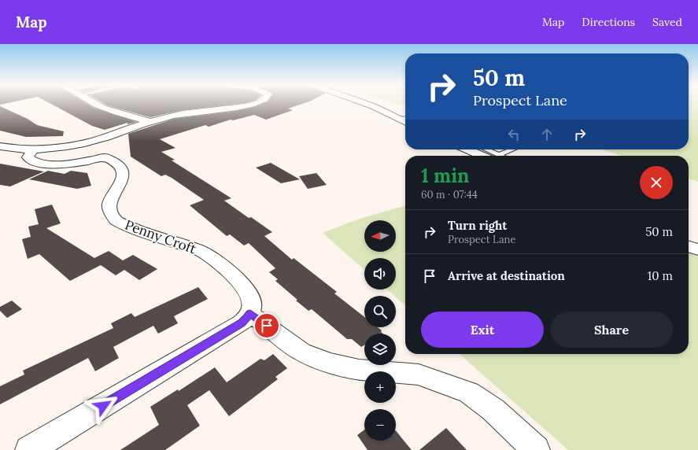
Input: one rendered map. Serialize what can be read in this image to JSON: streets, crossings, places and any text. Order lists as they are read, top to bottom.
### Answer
{
  "streets": {
    "street": ["Penny Croft"]
  },
  "north": "left",
  "page": {
    "header": "Map",
    "nav": ["Map", "Directions", "Saved"],
    "turn": ["50 m", "Prospect Lane"],
    "heading": ["1 min", "60 m · 07:44"],
    "list": [
      {
        "name": "Turn right",
        "note": "Prospect Lane",
        "value": "50 m"
      },
      {
        "name": "Arrive at destination",
        "value": "10 m"
      }
    ],
    "map_buttons": ["+", "−"],
    "buttons": ["Exit", "Share"]
  }
}
